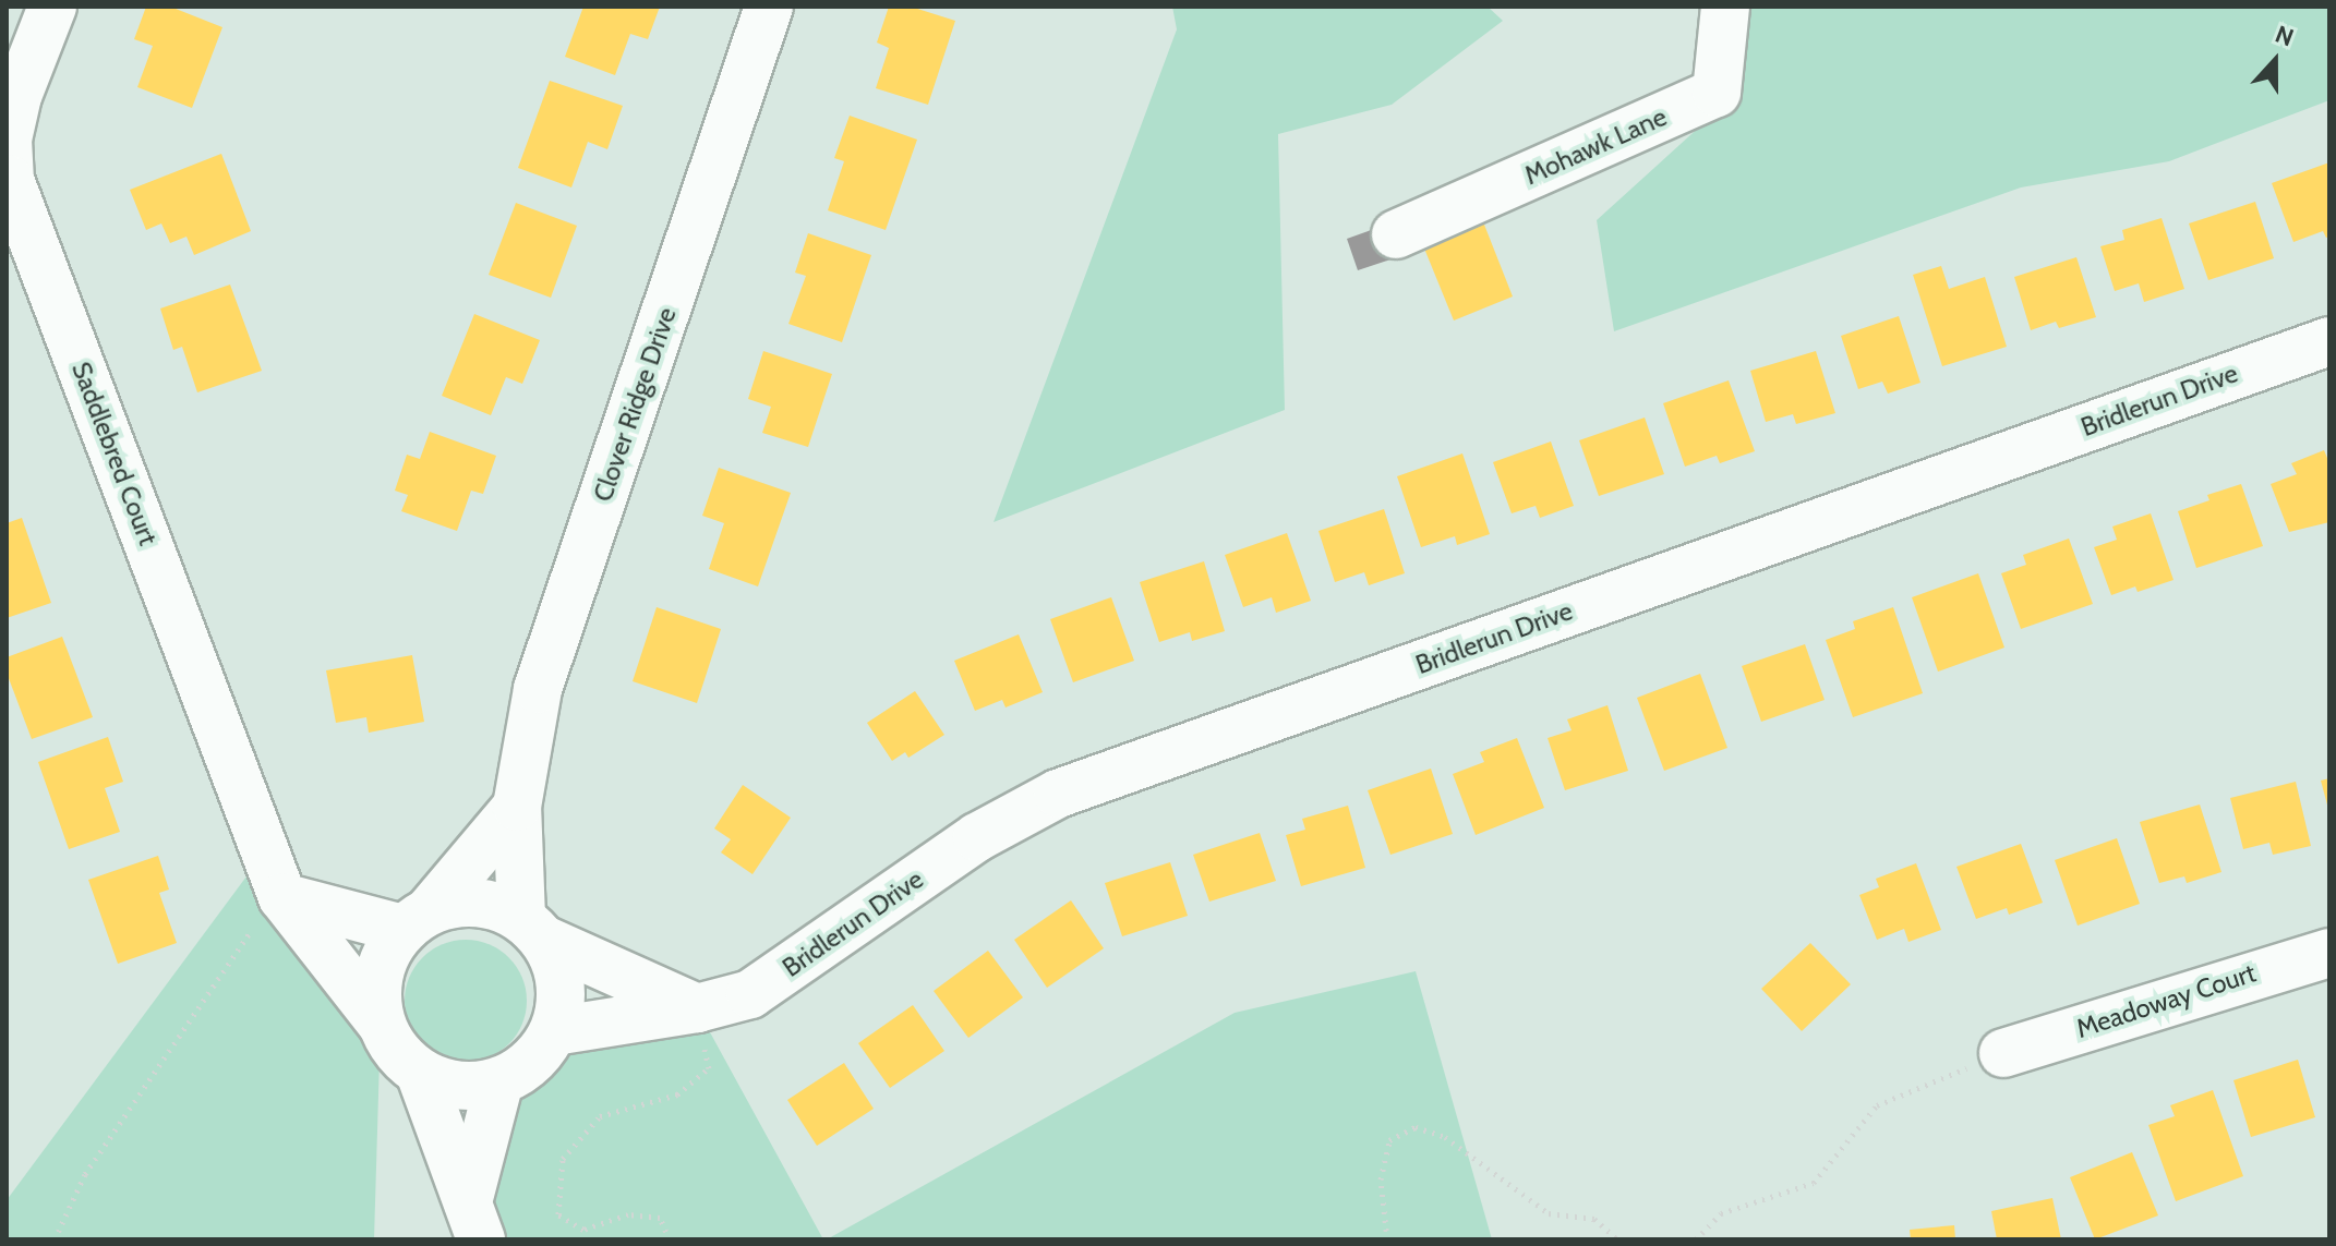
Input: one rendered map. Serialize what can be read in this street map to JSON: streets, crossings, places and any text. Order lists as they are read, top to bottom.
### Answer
{
  "streets": {
    "street": [
      "Mohawk Lane",
      "Bridlerun Drive",
      "Clover Ridge Drive",
      "Saddlebred Court",
      "Meadoway Court"
    ]
  },
  "crossings": [
    ["Bridlerun Drive", "Clover Ridge Drive"],
    ["Bridlerun Drive", "Saddlebred Court"],
    ["Clover Ridge Drive", "Saddlebred Court"]
  ],
  "north": "top"
}
